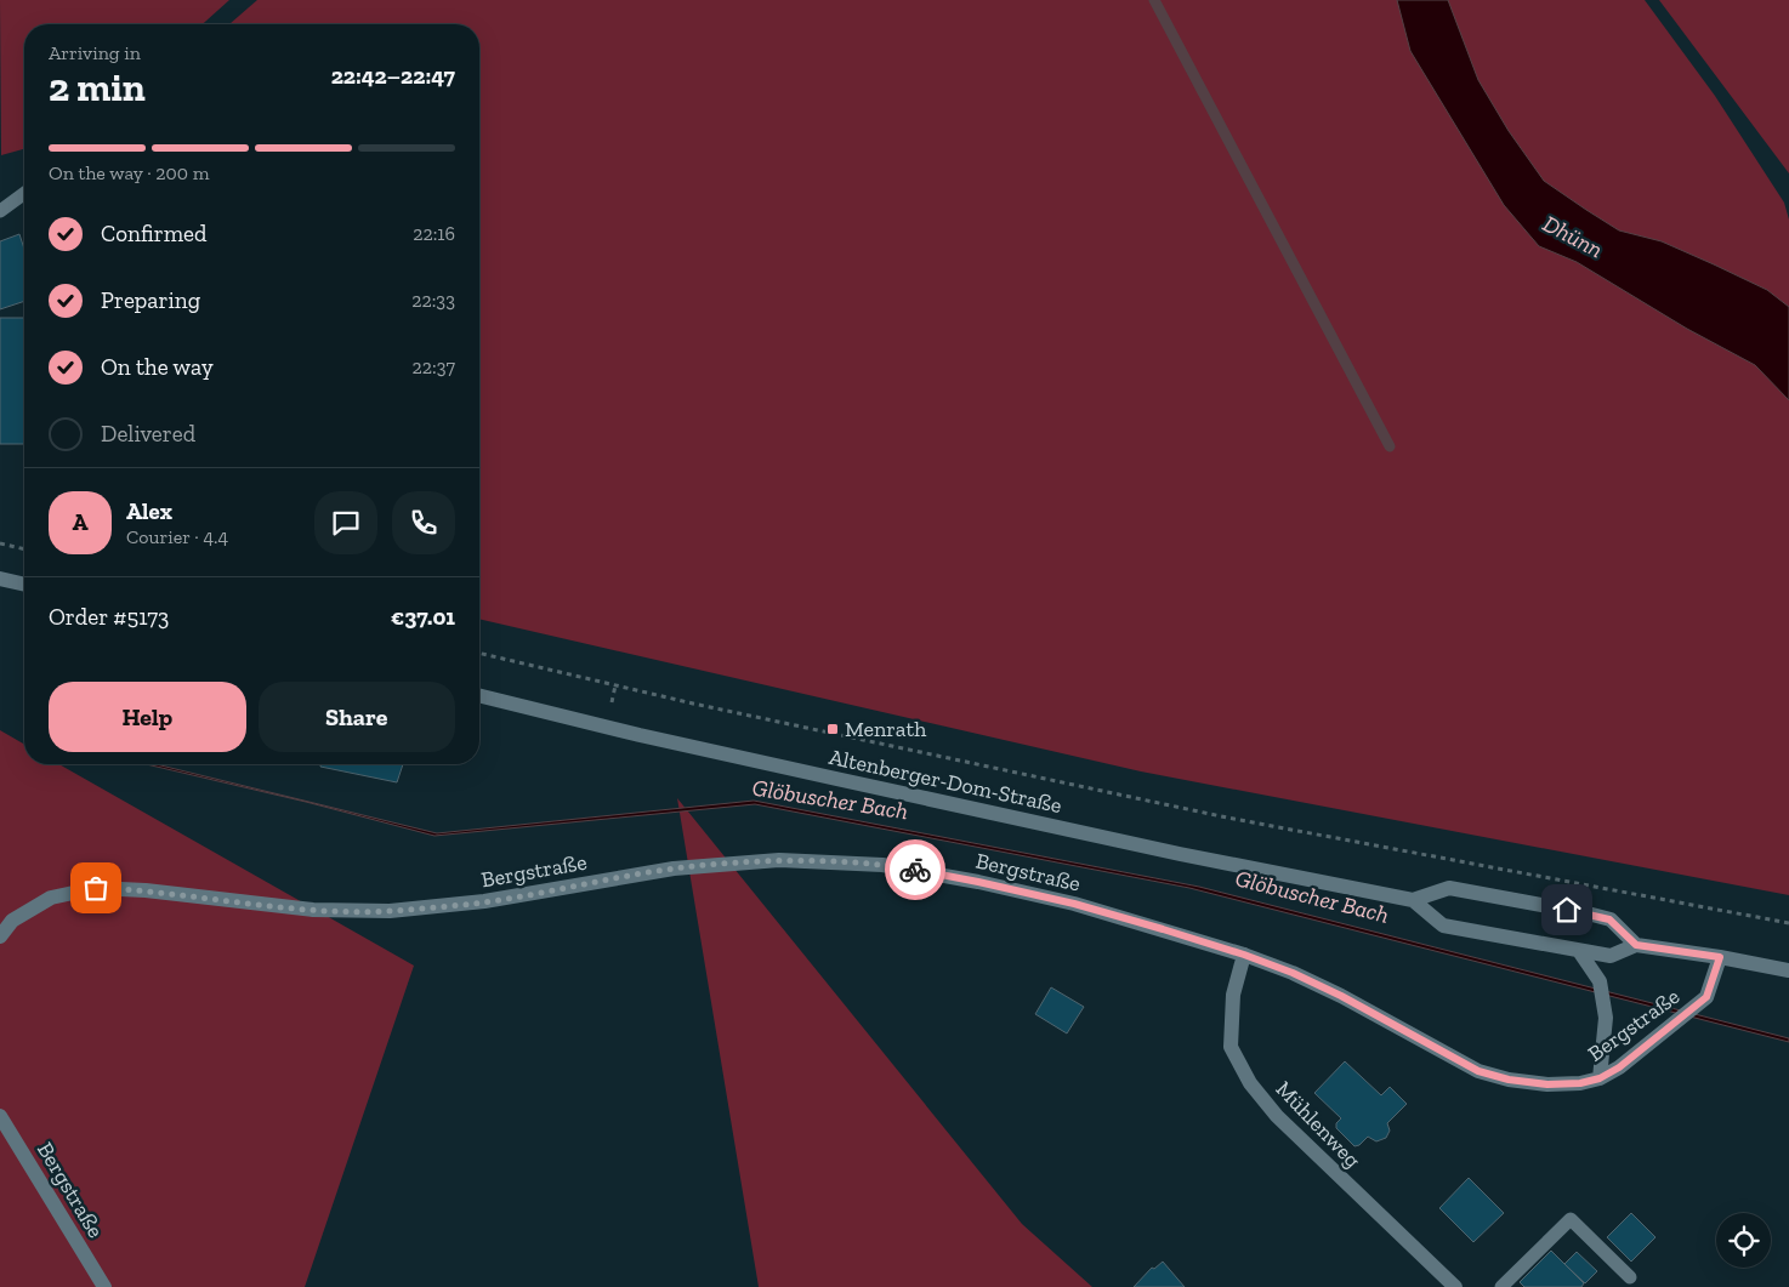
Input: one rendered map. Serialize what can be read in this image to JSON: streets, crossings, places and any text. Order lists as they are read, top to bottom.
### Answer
{
  "streets": {
    "street": ["Altenberger-Dom-Straße", "Bergstraße", "Mühlenweg"]
  },
  "crossings": [
    ["Altenberger-Dom-Straße", "Bergstraße"],
    ["Bergstraße", "Mühlenweg"]
  ],
  "water": ["Dhünn", "Glöbuscher Bach"],
  "places": {
    "transit": ["Menrath"]
  },
  "page": {
    "heading": ["2 min", "Arriving in", "22:42–22:47"],
    "panel": [
      "Alex",
      "Courier · 4.4",
      "Order #5173",
      "€37.01"
    ],
    "bar": "On the way · 200 m",
    "list": [
      ["Confirmed", "22:16"],
      ["Preparing", "22:33"],
      ["On the way", "22:37"],
      "Delivered"
    ],
    "round": "A",
    "buttons": ["Help", "Share"]
  }
}
